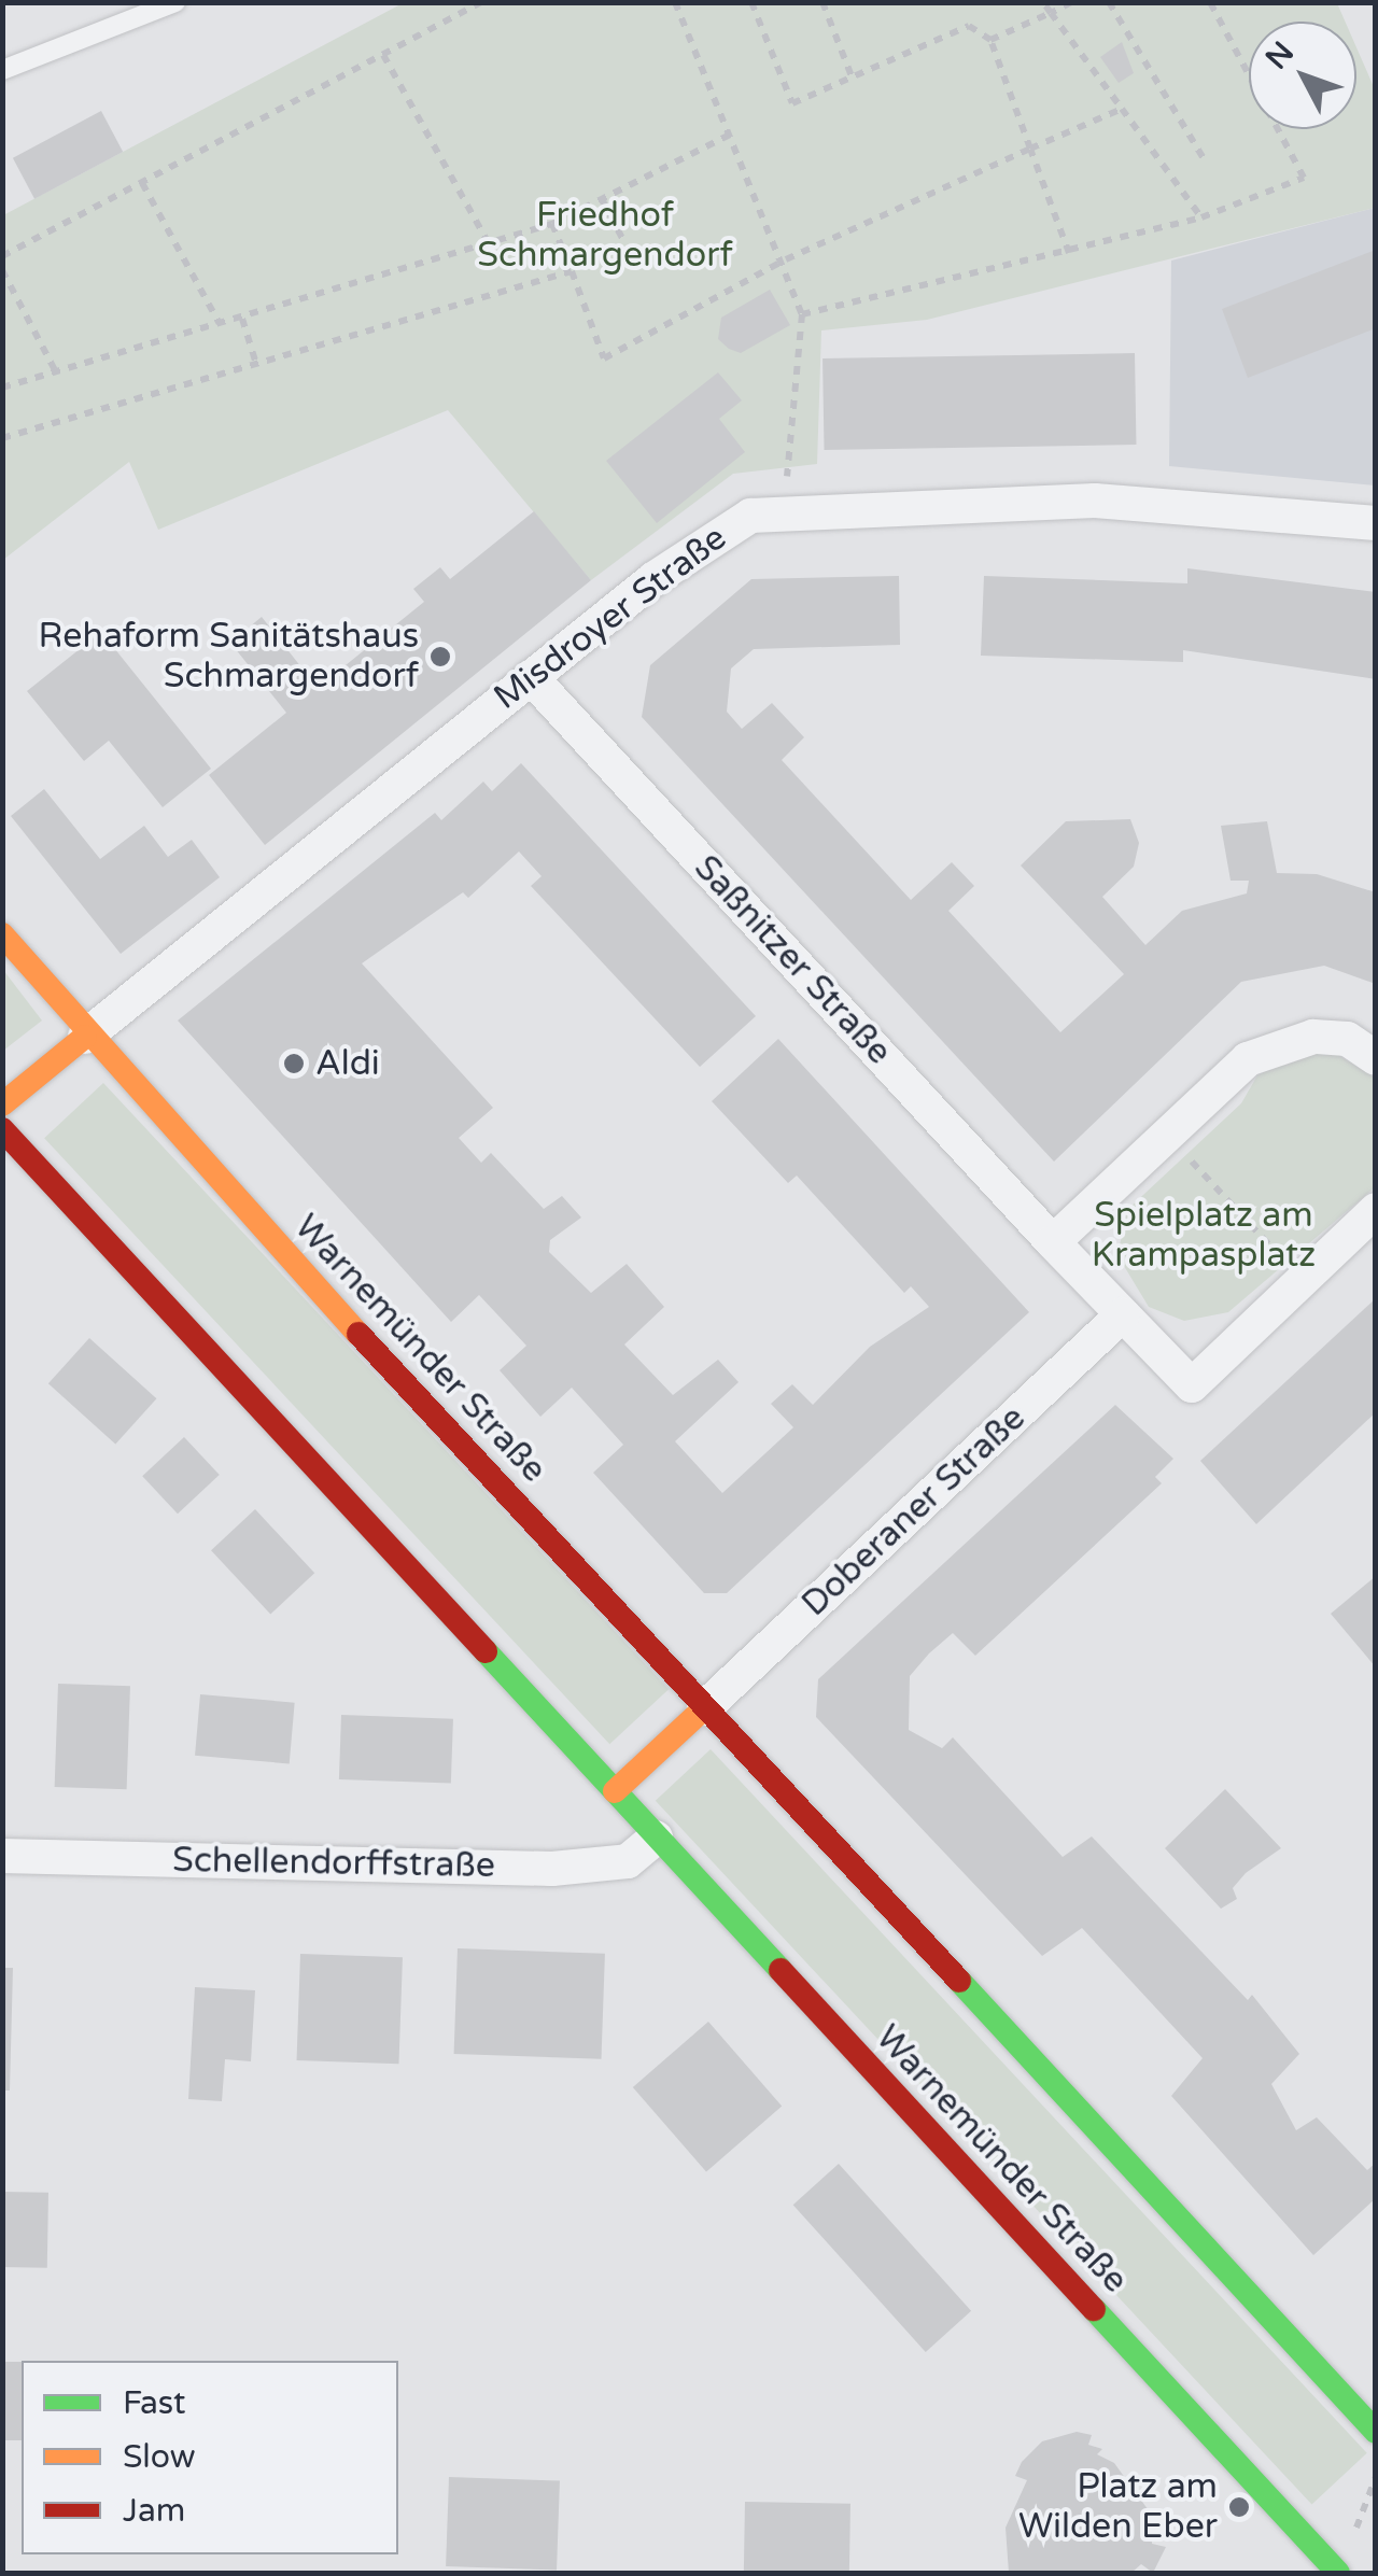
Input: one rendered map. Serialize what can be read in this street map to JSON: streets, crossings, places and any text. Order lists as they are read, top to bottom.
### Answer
{
  "streets": {
    "street": [
      "Misdroyer Straße",
      "Saßnitzer Straße",
      "Warnemünder Straße",
      "Doberaner Straße",
      "Schellendorffstraße"
    ]
  },
  "crossings": [
    ["Misdroyer Straße", "Saßnitzer Straße"],
    ["Misdroyer Straße", "Warnemünder Straße"],
    ["Saßnitzer Straße", "Doberaner Straße"],
    ["Warnemünder Straße", "Doberaner Straße"],
    ["Warnemünder Straße", "Schellendorffstraße"]
  ],
  "parks": ["Friedhof Schmargendorf", "Spielplatz am Krampasplatz"],
  "places": ["Rehaform Sanitätshaus Schmargendorf", "Aldi", "Platz am Wilden Eber"],
  "legend": ["Fast", "Slow", "Jam"],
  "north": "top left"
}
